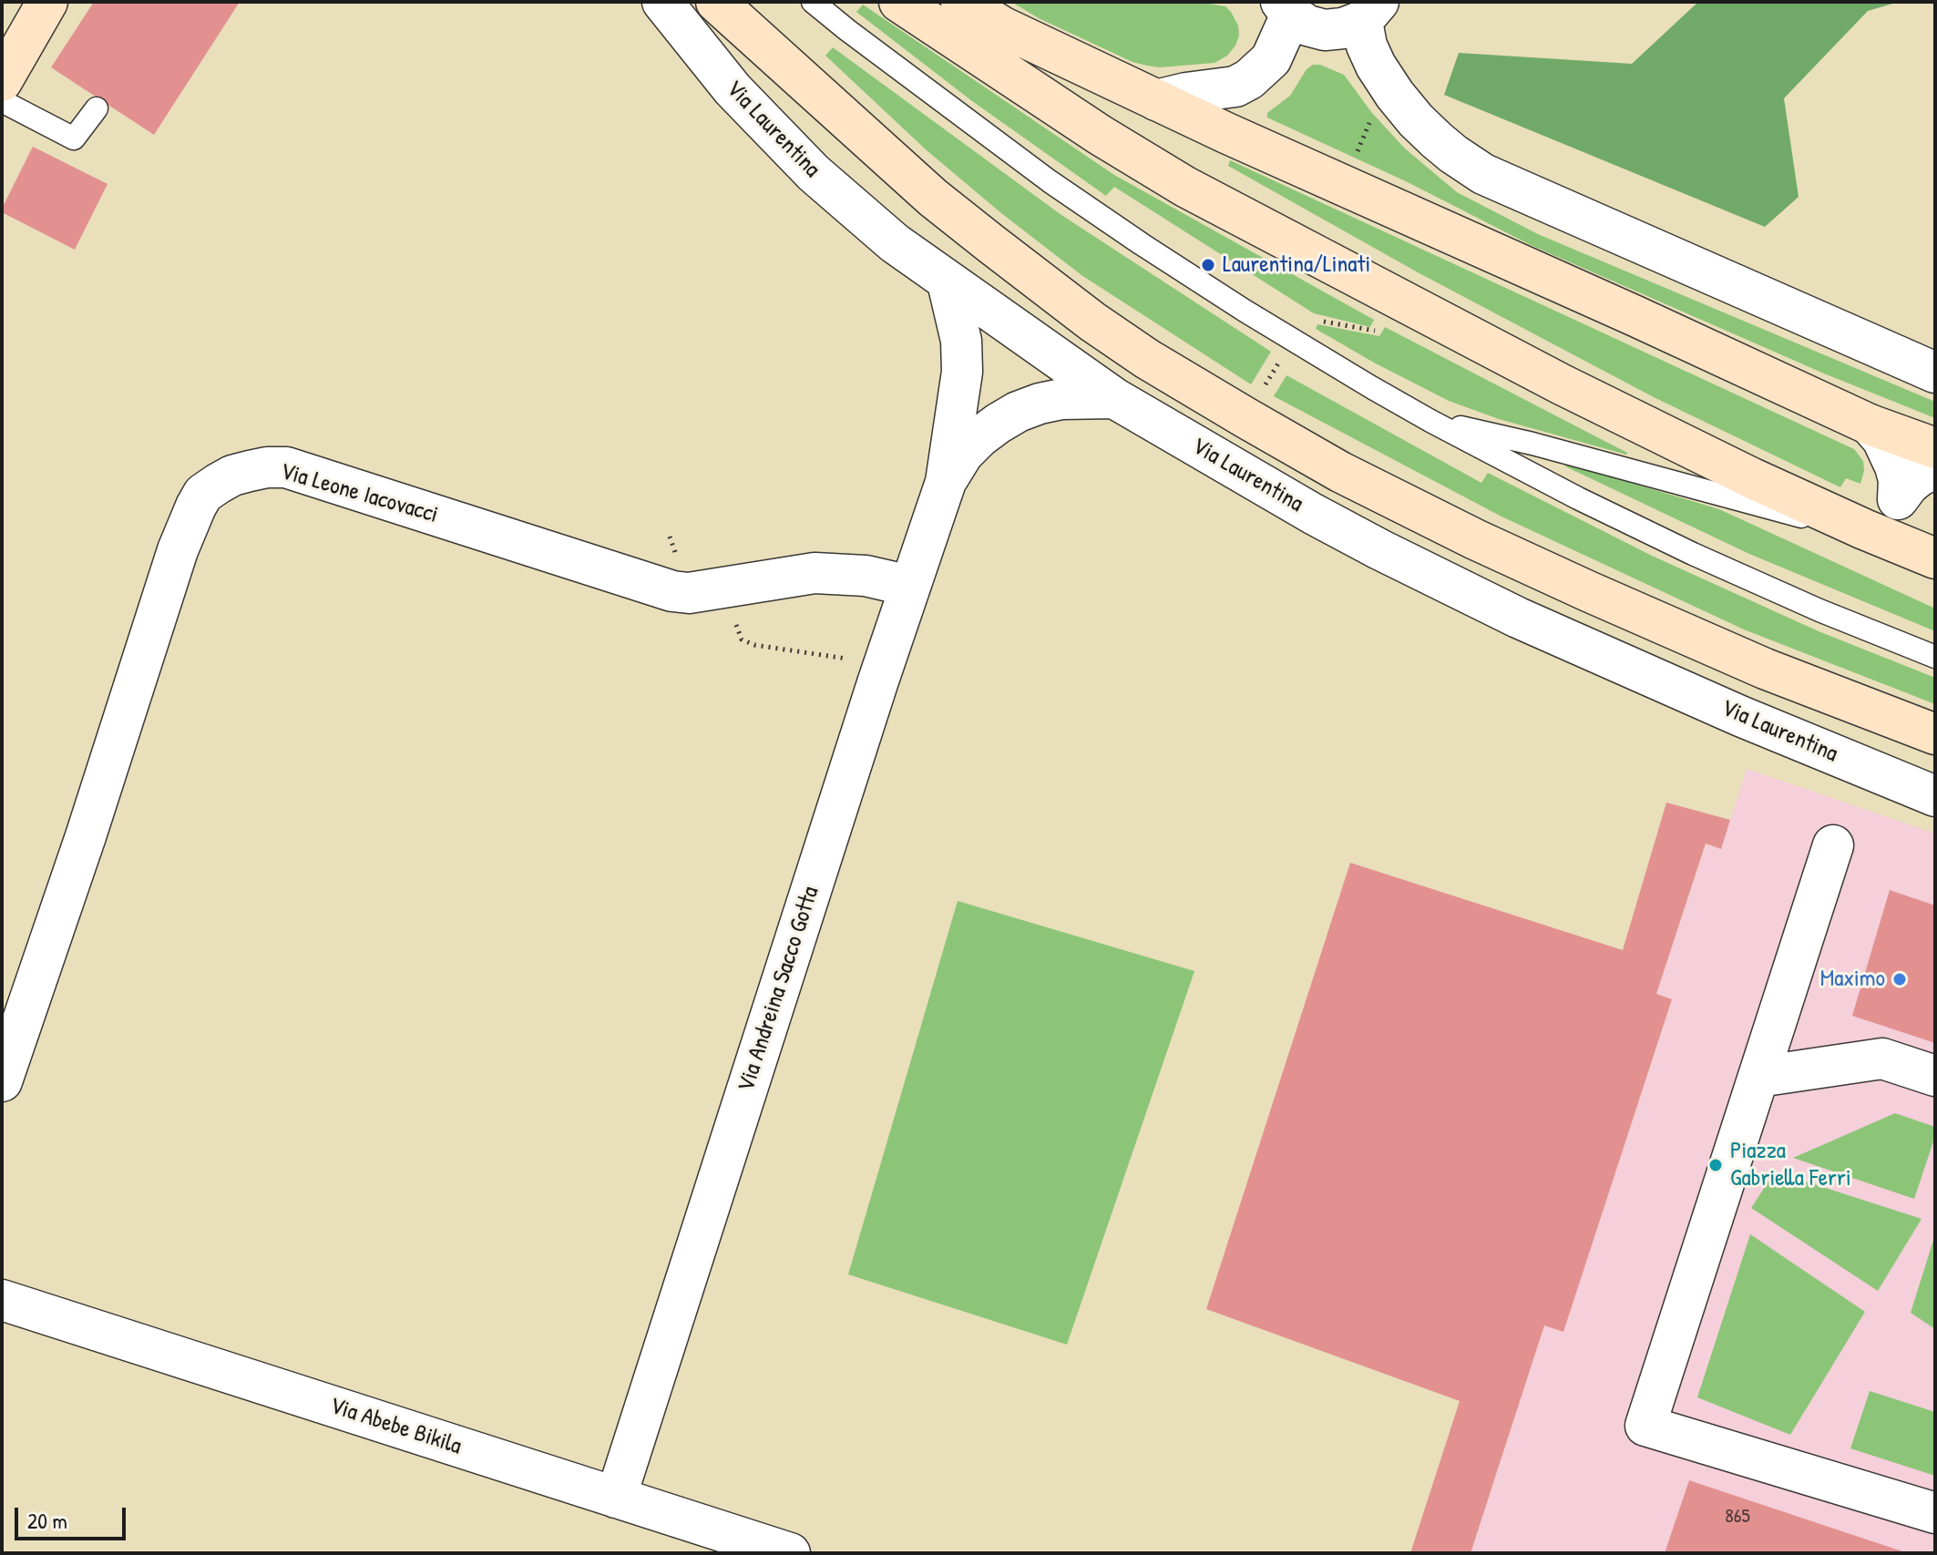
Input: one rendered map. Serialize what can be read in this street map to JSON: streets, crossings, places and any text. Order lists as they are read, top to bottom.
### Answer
{
  "streets": {
    "main road": ["Via Laurentina"],
    "street": ["Via Leone Iacovacci", "Via Andreina Sacco Gotta", "Via Abebe Bikila"]
  },
  "crossings": [
    ["Via Leone Iacovacci", "Via Andreina Sacco Gotta"],
    ["Via Andreina Sacco Gotta", "Via Abebe Bikila"]
  ],
  "places": ["Laurentina/Linati", "Maximo", "Piazza Gabriella Ferri"],
  "house_numbers": ["865"],
  "scale_bar": "20 m"
}
